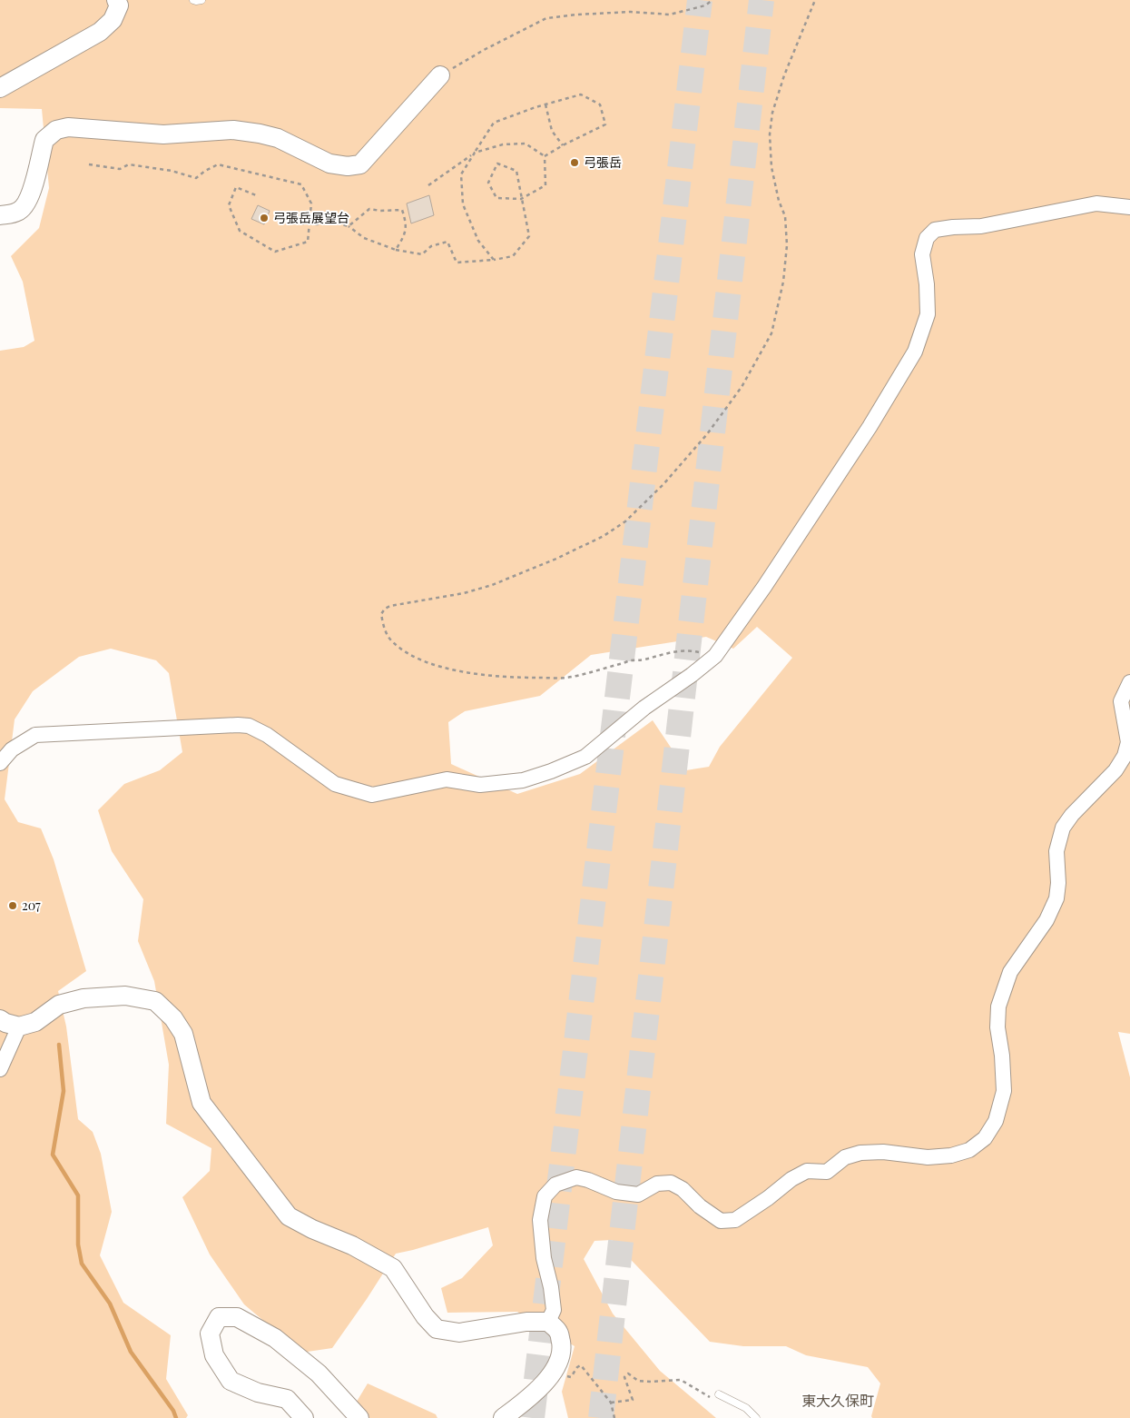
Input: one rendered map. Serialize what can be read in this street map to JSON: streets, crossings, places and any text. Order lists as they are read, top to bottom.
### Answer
{
  "districts": ["東大久保町"],
  "places": ["弓張岳", "弓張岳展望台", "207"]
}
